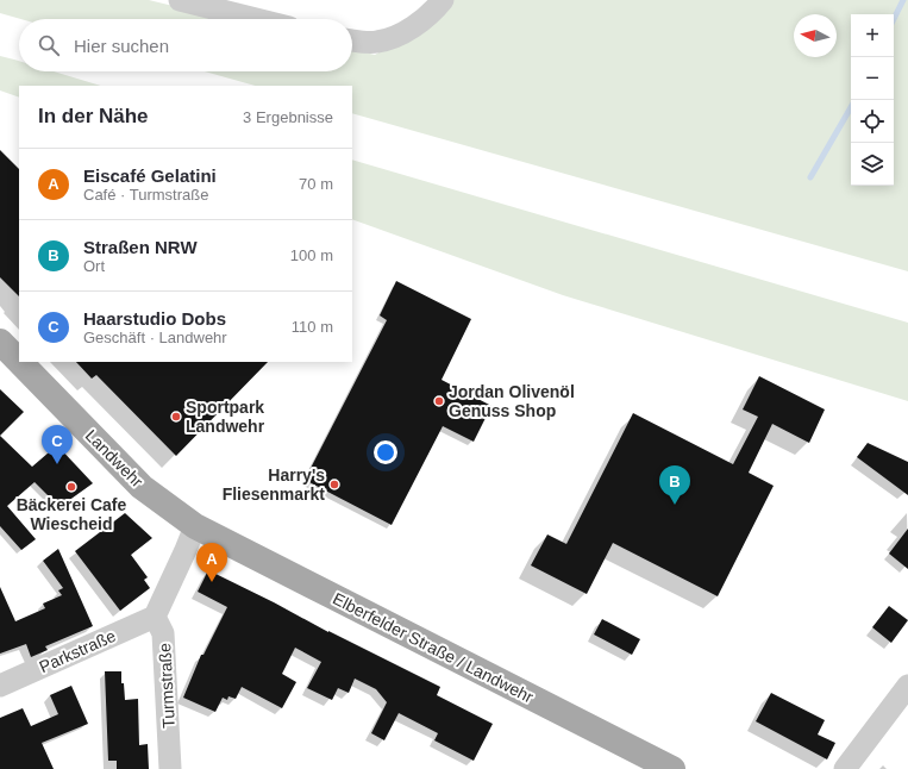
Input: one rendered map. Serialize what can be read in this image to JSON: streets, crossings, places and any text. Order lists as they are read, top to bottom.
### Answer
{
  "streets": {
    "main road": ["Landwehr", "Elberfelder Straße / Landwehr"],
    "street": ["Parkstraße", "Turmstraße"]
  },
  "crossings": [
    ["Landwehr", "Elberfelder Straße / Landwehr"],
    ["Parkstraße", "Turmstraße"]
  ],
  "places": [
    "Jordan Olivenöl Genuss Shop",
    "Sportpark Landwehr",
    "Harry's Fliesenmarkt",
    "Bäckerei Cafe Wiescheid"
  ],
  "north": "left",
  "page": {
    "map_buttons": ["+", "−"],
    "search": "Hier suchen",
    "heading": ["In der Nähe", "3 Ergebnisse"],
    "list": [
      {
        "mark": "A",
        "name": "Eiscafé Gelatini",
        "note": "Café · Turmstraße",
        "value": "70 m"
      },
      {
        "mark": "B",
        "name": "Straßen NRW",
        "note": "Ort",
        "value": "100 m"
      },
      {
        "mark": "C",
        "name": "Haarstudio Dobs",
        "note": "Geschäft · Landwehr",
        "value": "110 m"
      }
    ],
    "pins": ["C", "B", "A"]
  }
}
